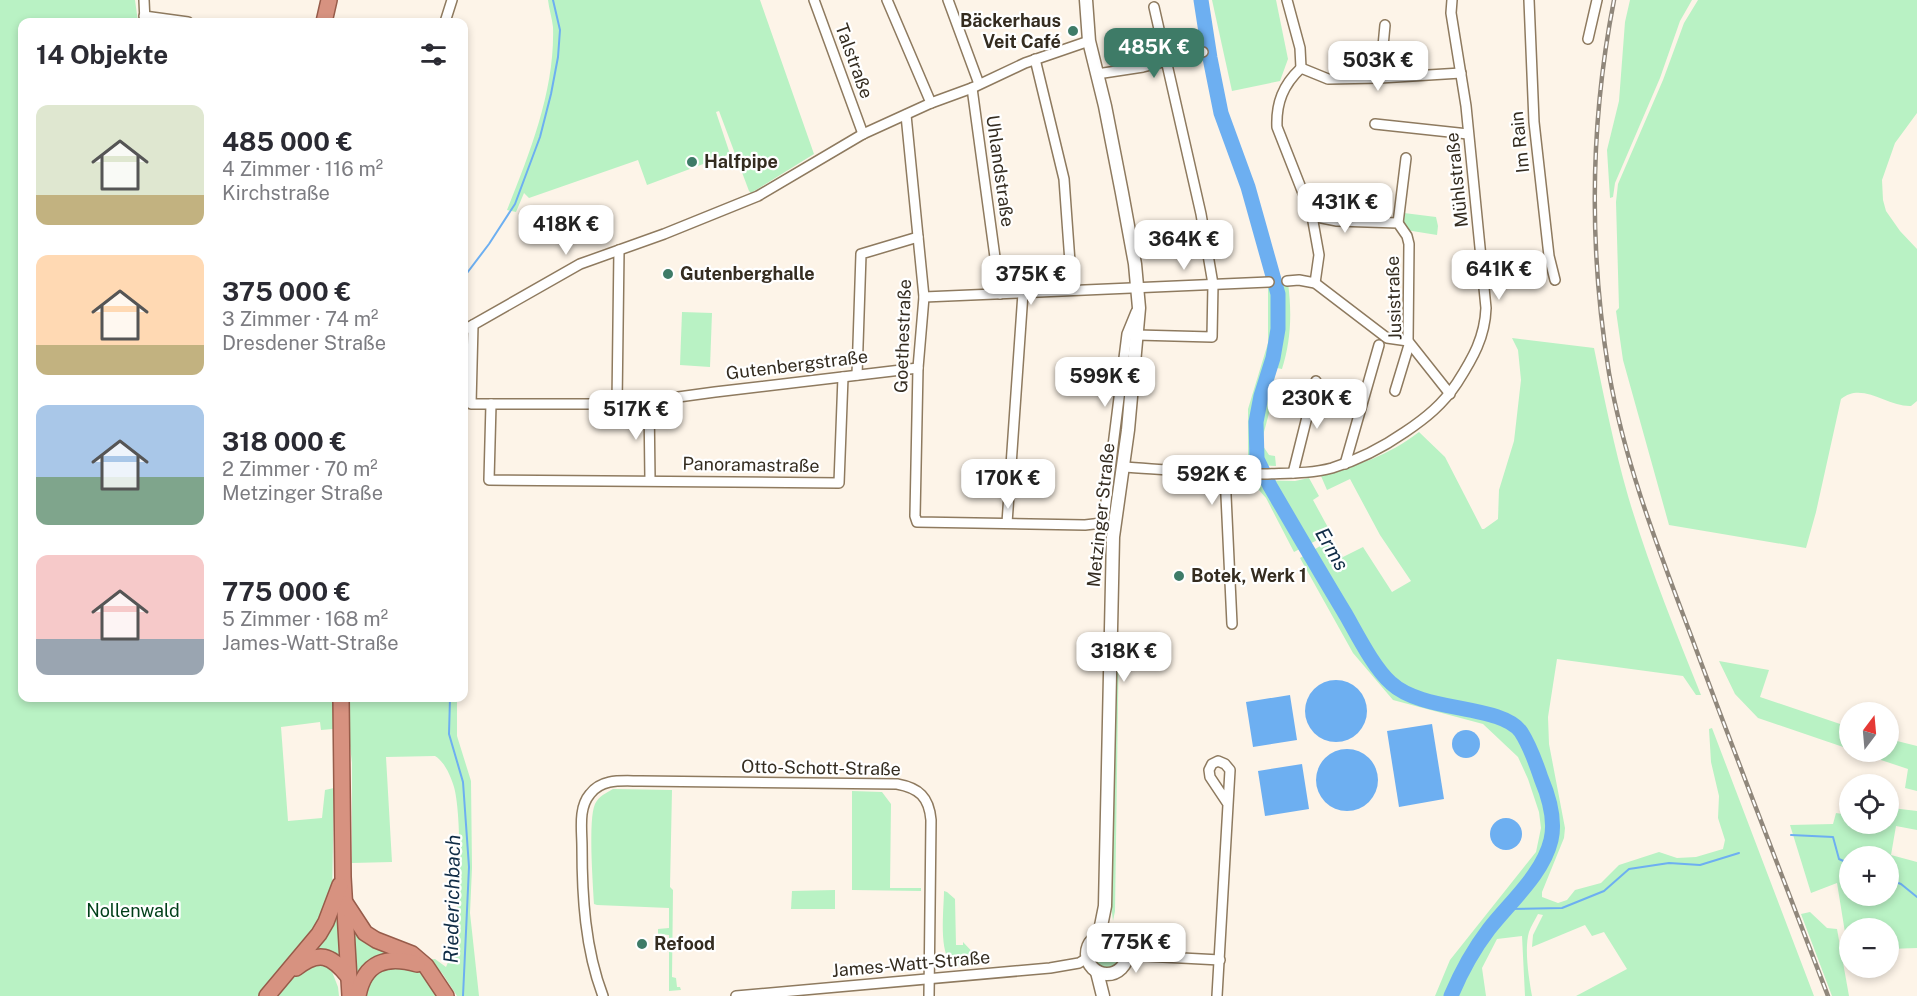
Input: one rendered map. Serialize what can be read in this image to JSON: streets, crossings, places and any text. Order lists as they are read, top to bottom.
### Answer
{
  "streets": {
    "street": [
      "Talstraße",
      "Im Rain",
      "Uhlandstraße",
      "Mühlstraße",
      "Jusistraße",
      "Goethestraße",
      "Gutenbergstraße",
      "Panoramastraße",
      "Metzinger Straße",
      "Otto-Schott-Straße",
      "James-Watt-Straße"
    ]
  },
  "crossings": [
    ["Mühlstraße", "Jusistraße"],
    ["Mühlstraße", "Metzinger Straße"],
    ["Goethestraße", "Gutenbergstraße"],
    ["Goethestraße", "Metzinger Straße"],
    ["Gutenbergstraße", "Panoramastraße"],
    ["Metzinger Straße", "James-Watt-Straße"],
    ["Otto-Schott-Straße", "James-Watt-Straße"]
  ],
  "water": ["Erms", "Riederichbach"],
  "parks": ["Nollenwald"],
  "places": [
    "Bäckerhaus Veit Café",
    "Halfpipe",
    "Gutenberghalle",
    "Botek, Werk 1",
    "Refood"
  ],
  "north": "top",
  "page": {
    "heading": "14 Objekte",
    "price": [
      "485K €",
      "503K €",
      "431K €",
      "418K €",
      "364K €",
      "641K €",
      "375K €",
      "599K €",
      "230K €",
      "517K €",
      "592K €",
      "170K €",
      "318K €",
      "775K €"
    ],
    "list": [
      {
        "name": "485 000 €",
        "note": "4 Zimmer · 116 m² · Kirchstraße"
      },
      {
        "name": "375 000 €",
        "note": "3 Zimmer · 74 m² · Dresdener Straße"
      },
      {
        "name": "318 000 €",
        "note": "2 Zimmer · 70 m² · Metzinger Straße"
      },
      {
        "name": "775 000 €",
        "note": "5 Zimmer · 168 m² · James-Watt-Straße"
      }
    ],
    "map_buttons": ["+", "−"]
  }
}
